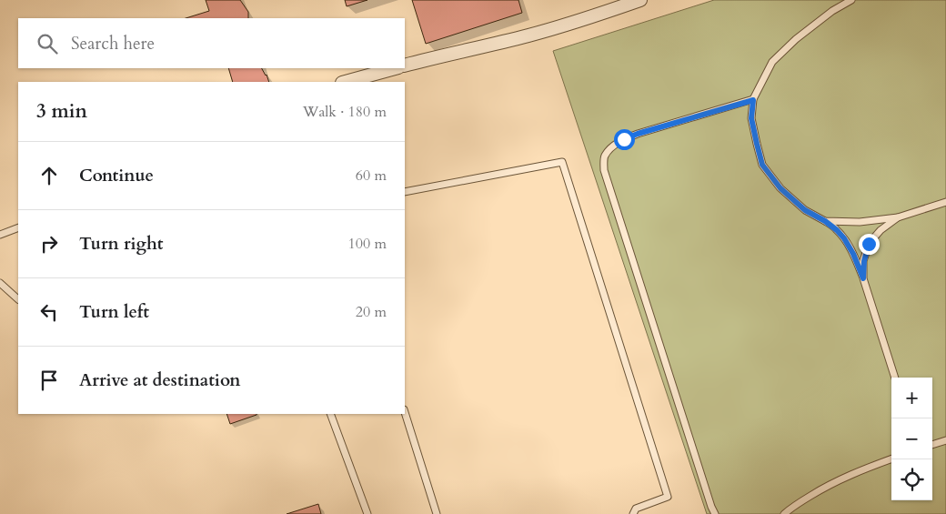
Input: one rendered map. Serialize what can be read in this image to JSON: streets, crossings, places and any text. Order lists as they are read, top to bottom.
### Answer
{
  "page": {
    "search": "Search here",
    "heading": ["3 min", "Walk · 180 m"],
    "list": [
      ["Continue", "60 m"],
      ["Turn right", "100 m"],
      ["Turn left", "20 m"],
      "Arrive at destination"
    ],
    "map_buttons": ["+", "−"]
  }
}
